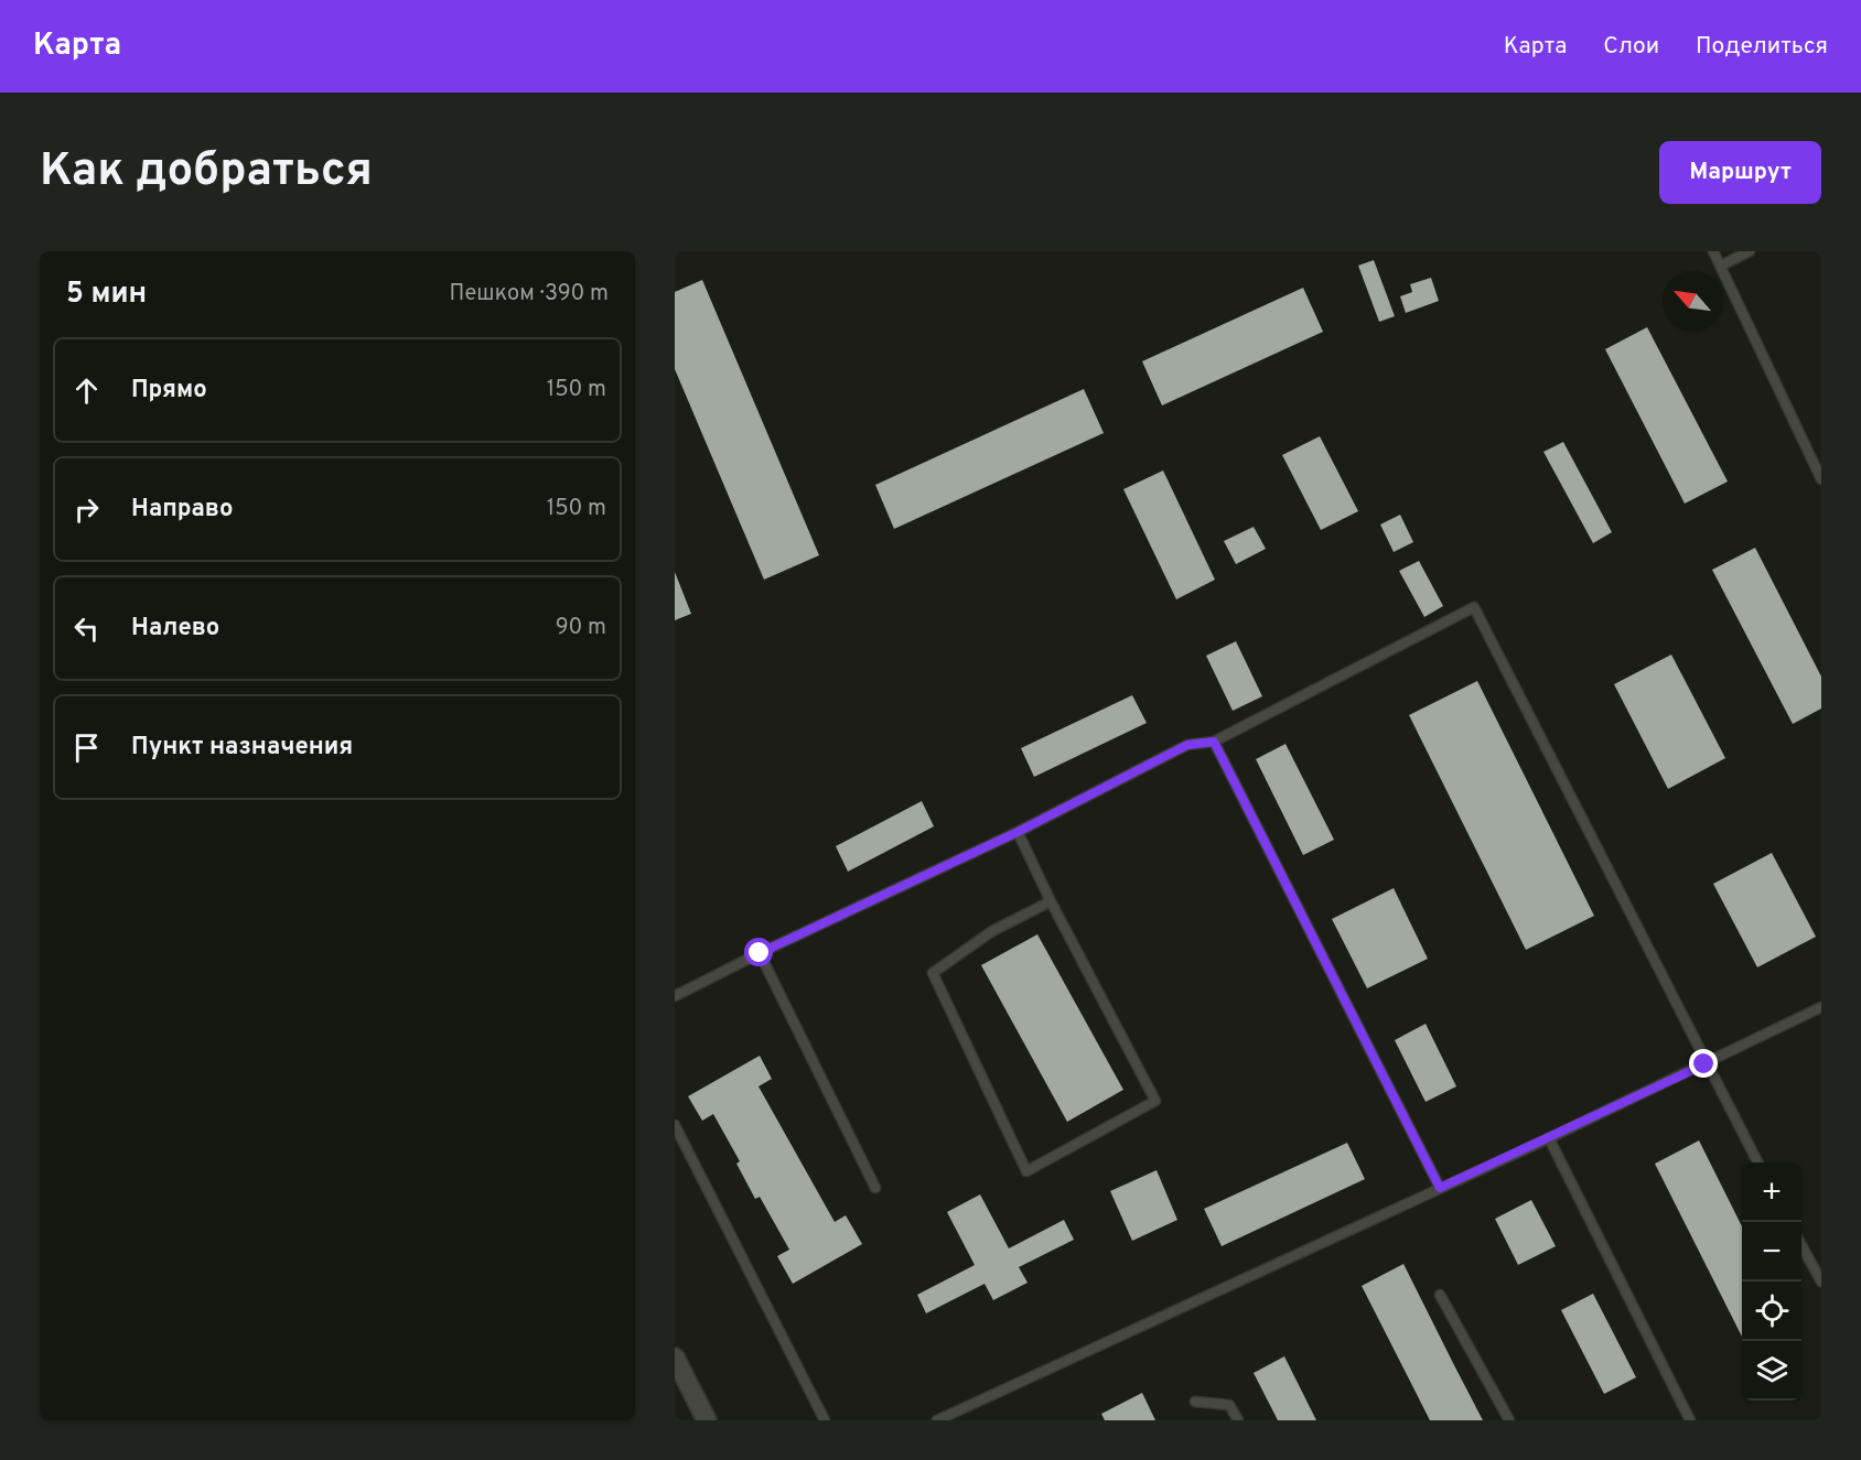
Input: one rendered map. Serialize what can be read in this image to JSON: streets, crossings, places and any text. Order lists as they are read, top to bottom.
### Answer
{
  "north": "top left",
  "page": {
    "header": "Карта",
    "nav": ["Карта", "Слои", "Поделиться"],
    "buttons": "Маршрут",
    "title": "Как добраться",
    "heading": ["5 мин", "Пешком · 390 m"],
    "list": [
      ["Прямо", "150 m"],
      ["Направо", "150 m"],
      ["Налево", "90 m"],
      "Пункт назначения"
    ],
    "map_buttons": ["+", "−"]
  }
}
